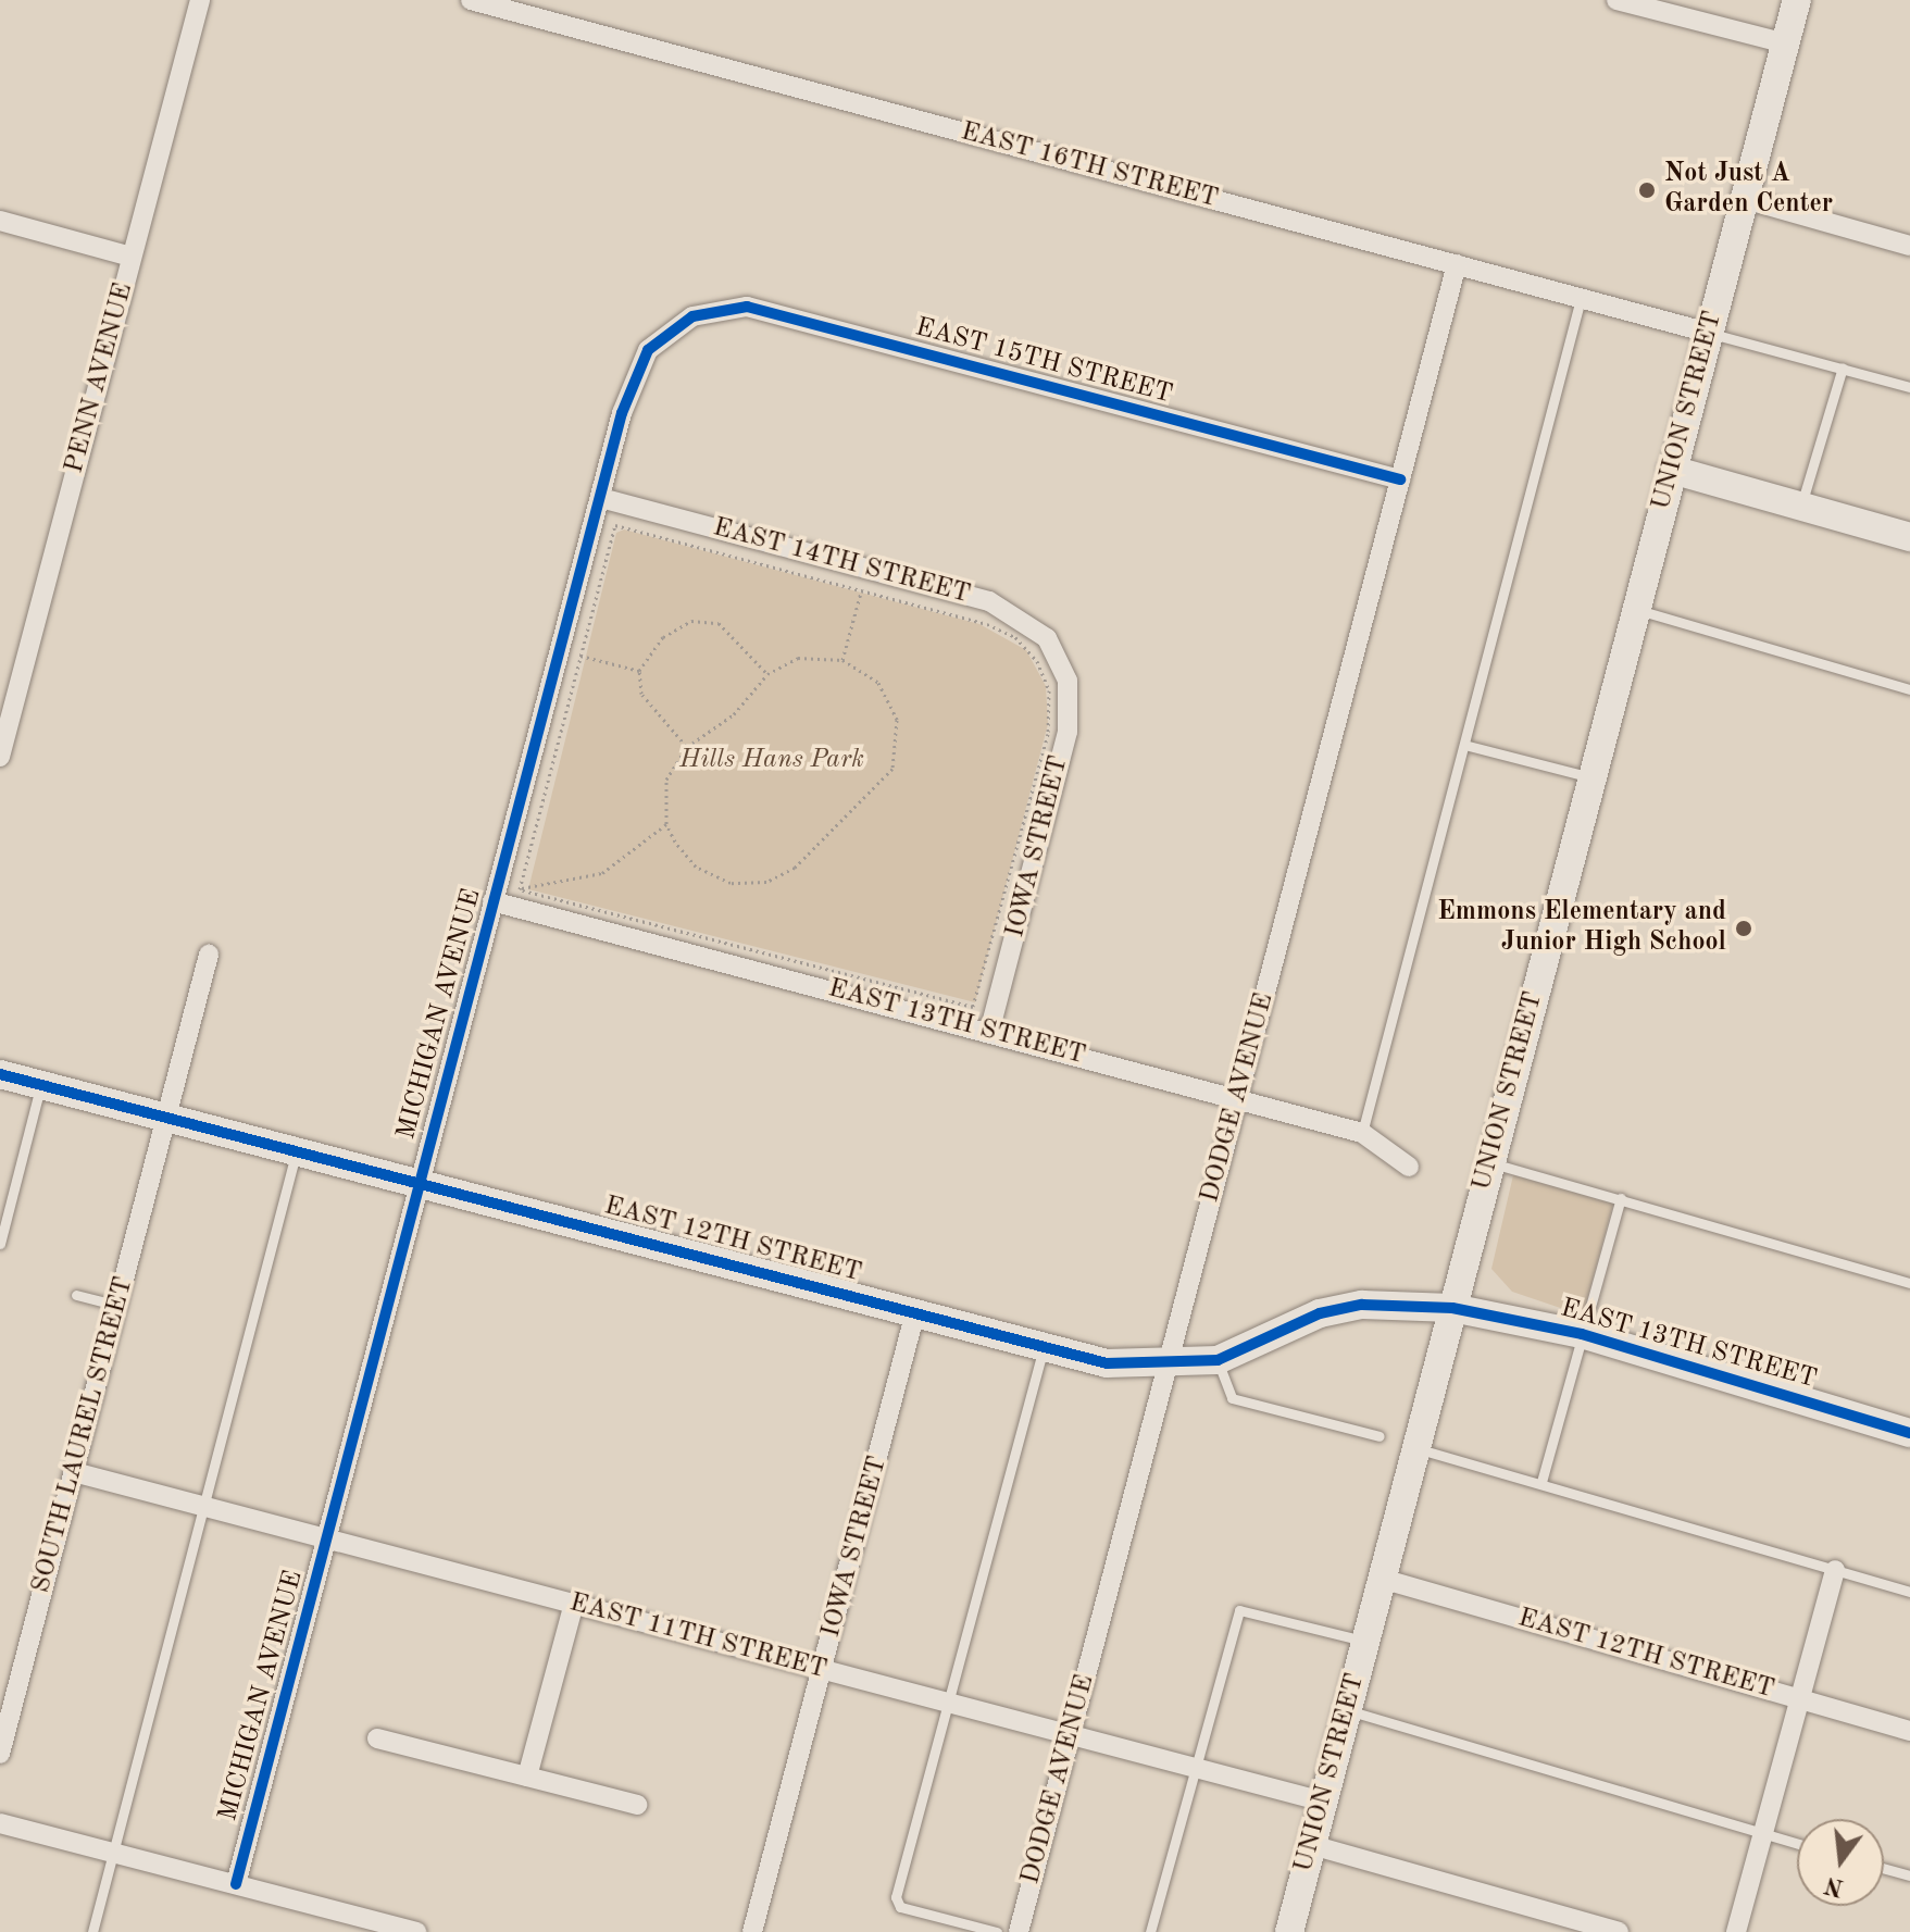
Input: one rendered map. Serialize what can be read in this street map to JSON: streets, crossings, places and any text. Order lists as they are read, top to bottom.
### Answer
{
  "streets": {
    "street": [
      "EAST 16TH STREET",
      "EAST 15TH STREET",
      "PENN AVENUE",
      "UNION STREET",
      "EAST 14TH STREET",
      "IOWA STREET",
      "MICHIGAN AVENUE",
      "EAST 13TH STREET",
      "DODGE AVENUE",
      "EAST 12TH STREET",
      "SOUTH LAUREL STREET",
      "EAST 11TH STREET"
    ]
  },
  "crossings": [
    ["EAST 16TH STREET", "UNION STREET"],
    ["EAST 16TH STREET", "DODGE AVENUE"],
    ["EAST 15TH STREET", "MICHIGAN AVENUE"],
    ["EAST 15TH STREET", "DODGE AVENUE"],
    ["UNION STREET", "EAST 13TH STREET"],
    ["UNION STREET", "EAST 12TH STREET"],
    ["UNION STREET", "EAST 11TH STREET"],
    ["EAST 14TH STREET", "IOWA STREET"],
    ["EAST 14TH STREET", "MICHIGAN AVENUE"],
    ["IOWA STREET", "EAST 13TH STREET"],
    ["IOWA STREET", "EAST 12TH STREET"],
    ["IOWA STREET", "EAST 11TH STREET"],
    ["MICHIGAN AVENUE", "EAST 13TH STREET"],
    ["MICHIGAN AVENUE", "EAST 12TH STREET"],
    ["MICHIGAN AVENUE", "EAST 11TH STREET"],
    ["EAST 13TH STREET", "DODGE AVENUE"],
    ["EAST 13TH STREET", "EAST 12TH STREET"],
    ["DODGE AVENUE", "EAST 12TH STREET"],
    ["DODGE AVENUE", "EAST 11TH STREET"],
    ["EAST 12TH STREET", "SOUTH LAUREL STREET"],
    ["SOUTH LAUREL STREET", "EAST 11TH STREET"]
  ],
  "parks": ["Hills Hans Park"],
  "places": ["Not Just A Garden Center", "Emmons Elementary and Junior High School"],
  "north": "bottom"
}
